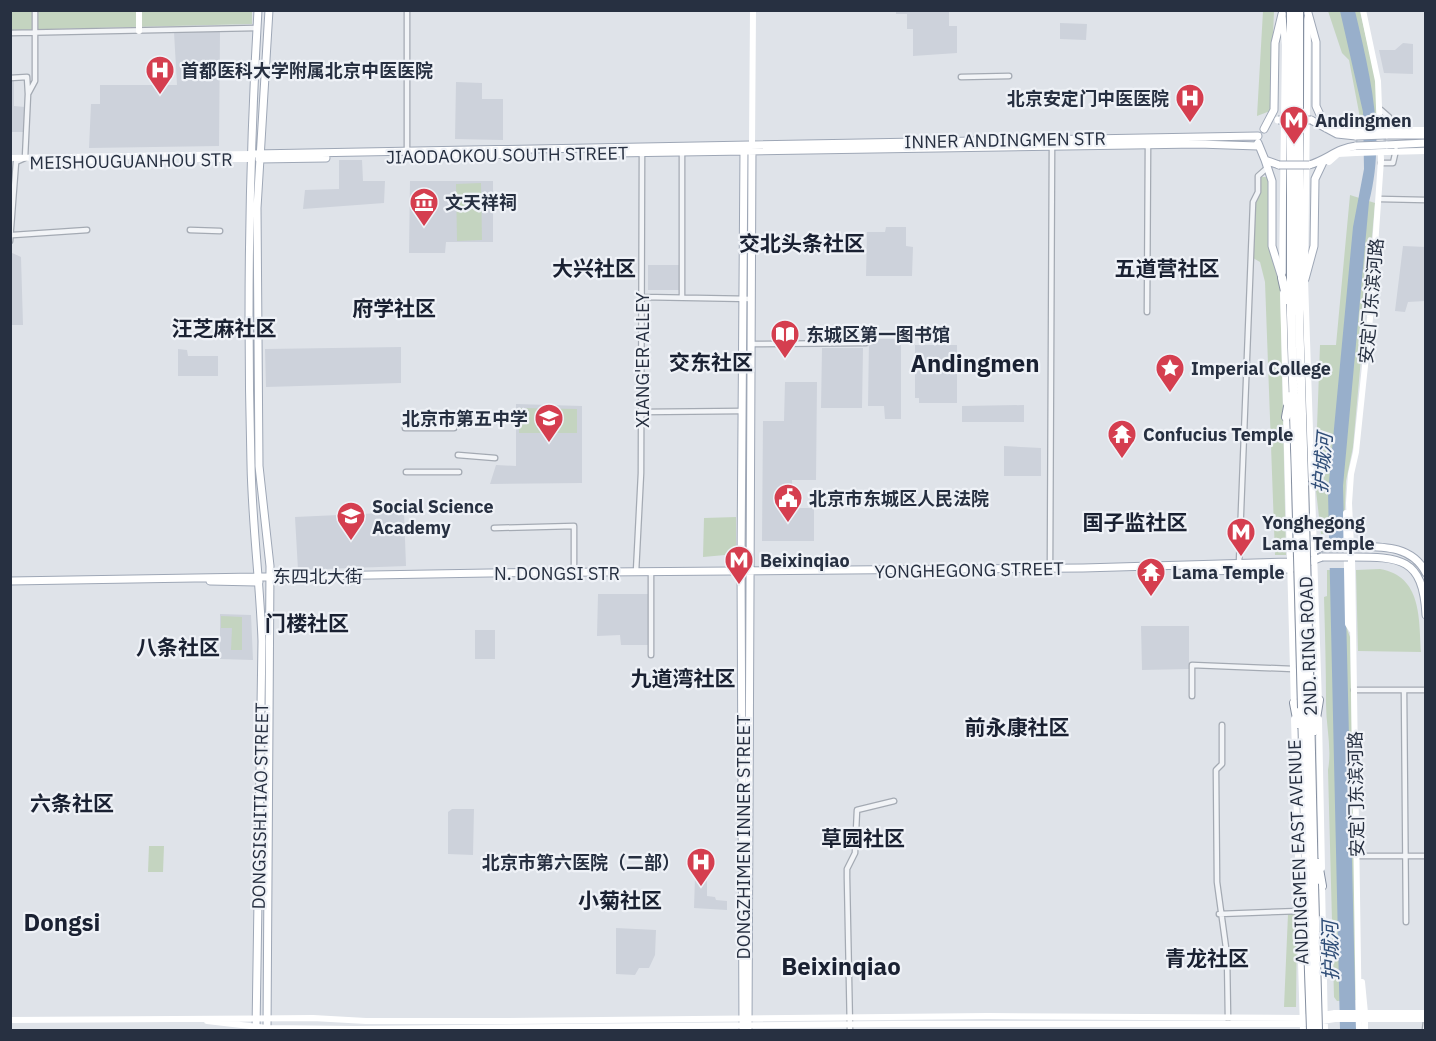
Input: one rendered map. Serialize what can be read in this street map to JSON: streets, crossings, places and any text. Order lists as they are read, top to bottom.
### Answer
{
  "streets": {
    "highway": ["2ND. RING ROAD"],
    "main road": [
      "INNER ANDINGMEN STR",
      "JIAODAOKOU SOUTH STREET",
      "YONGHEGONG STREET",
      "N. DONGSI STR",
      "东四北大街",
      "DONGSISHITIAO STREET",
      "DONGZHIMEN INNER STREET"
    ],
    "street": [
      "MEISHOUGUANHOU STR",
      "安定门东滨河路",
      "XIANG'ER ALLEY",
      "ANDINGMEN EAST AVENUE"
    ]
  },
  "crossings": [
    ["INNER ANDINGMEN STR", "JIAODAOKOU SOUTH STREET"],
    ["JIAODAOKOU SOUTH STREET", "MEISHOUGUANHOU STR"],
    ["JIAODAOKOU SOUTH STREET", "XIANG'ER ALLEY"],
    ["JIAODAOKOU SOUTH STREET", "DONGSISHITIAO STREET"],
    ["MEISHOUGUANHOU STR", "DONGSISHITIAO STREET"],
    ["XIANG'ER ALLEY", "N. DONGSI STR"],
    ["YONGHEGONG STREET", "N. DONGSI STR"],
    ["YONGHEGONG STREET", "DONGZHIMEN INNER STREET"],
    ["YONGHEGONG STREET", "ANDINGMEN EAST AVENUE"],
    ["N. DONGSI STR", "东四北大街"],
    ["N. DONGSI STR", "DONGZHIMEN INNER STREET"],
    ["东四北大街", "DONGSISHITIAO STREET"],
    ["2ND. RING ROAD", "ANDINGMEN EAST AVENUE"]
  ],
  "districts": [
    "交北头条社区",
    "大兴社区",
    "五道营社区",
    "府学社区",
    "汪芝麻社区",
    "交东社区",
    "Andingmen",
    "国子监社区",
    "门楼社区",
    "八条社区",
    "九道湾社区",
    "前永康社区",
    "六条社区",
    "草园社区",
    "小菊社区",
    "Dongsi",
    "青龙社区",
    "Beixinqiao"
  ],
  "water": ["护城河"],
  "places": {
    "hospital": ["首都医科大学附属北京中医医院", "北京安定门中医医院", "北京市第六医院（二部）"],
    "metro station": ["Andingmen", "Yonghegong Lama Temple", "Beixinqiao"],
    "museum": ["文天祥祠"],
    "library": ["东城区第一图书馆"],
    "place": ["Imperial College"],
    "school or university": ["北京市第五中学", "Social Science Academy"],
    "temple": ["Confucius Temple", "Lama Temple"],
    "public building": ["北京市东城区人民法院"]
  }
}
